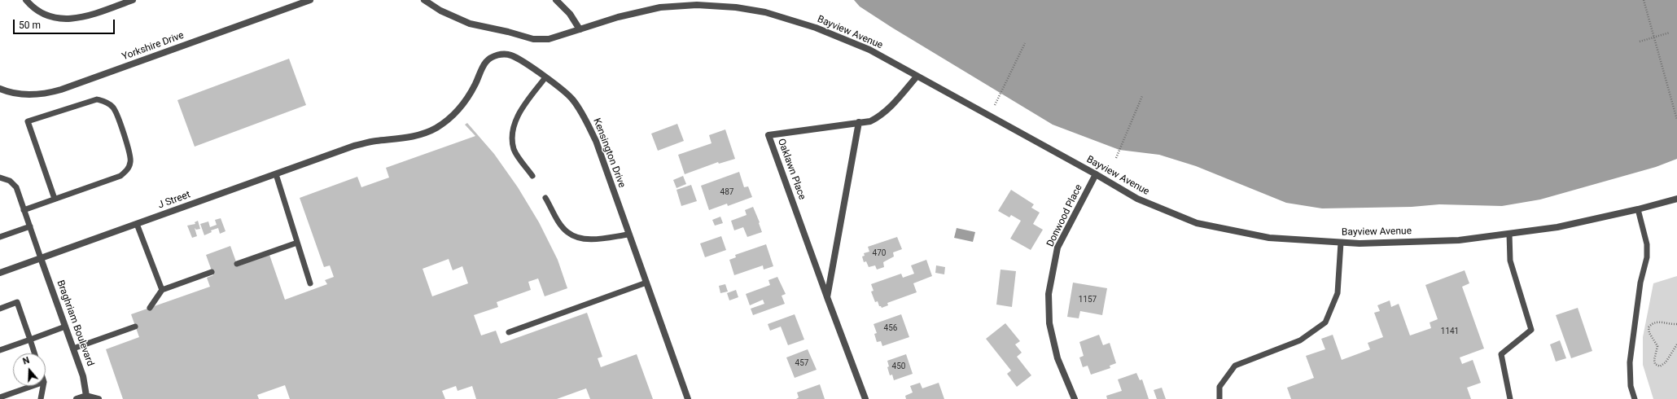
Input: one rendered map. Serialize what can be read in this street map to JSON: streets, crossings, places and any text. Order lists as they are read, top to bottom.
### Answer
{
  "streets": {
    "street": [
      "Bayview Avenue",
      "Yorkshire Drive",
      "Kensington Drive",
      "Oaklawn Place",
      "J Street",
      "Donwood Place",
      "Braghriam Boulevard"
    ]
  },
  "crossings": [
    ["Bayview Avenue", "Oaklawn Place"],
    ["Bayview Avenue", "Donwood Place"],
    ["Kensington Drive", "J Street"],
    ["J Street", "Braghriam Boulevard"]
  ],
  "house_numbers": [
    "487",
    "470",
    "1157",
    "456",
    "1141",
    "457",
    "450"
  ],
  "scale_bar": "50 m",
  "north": "top"
}
